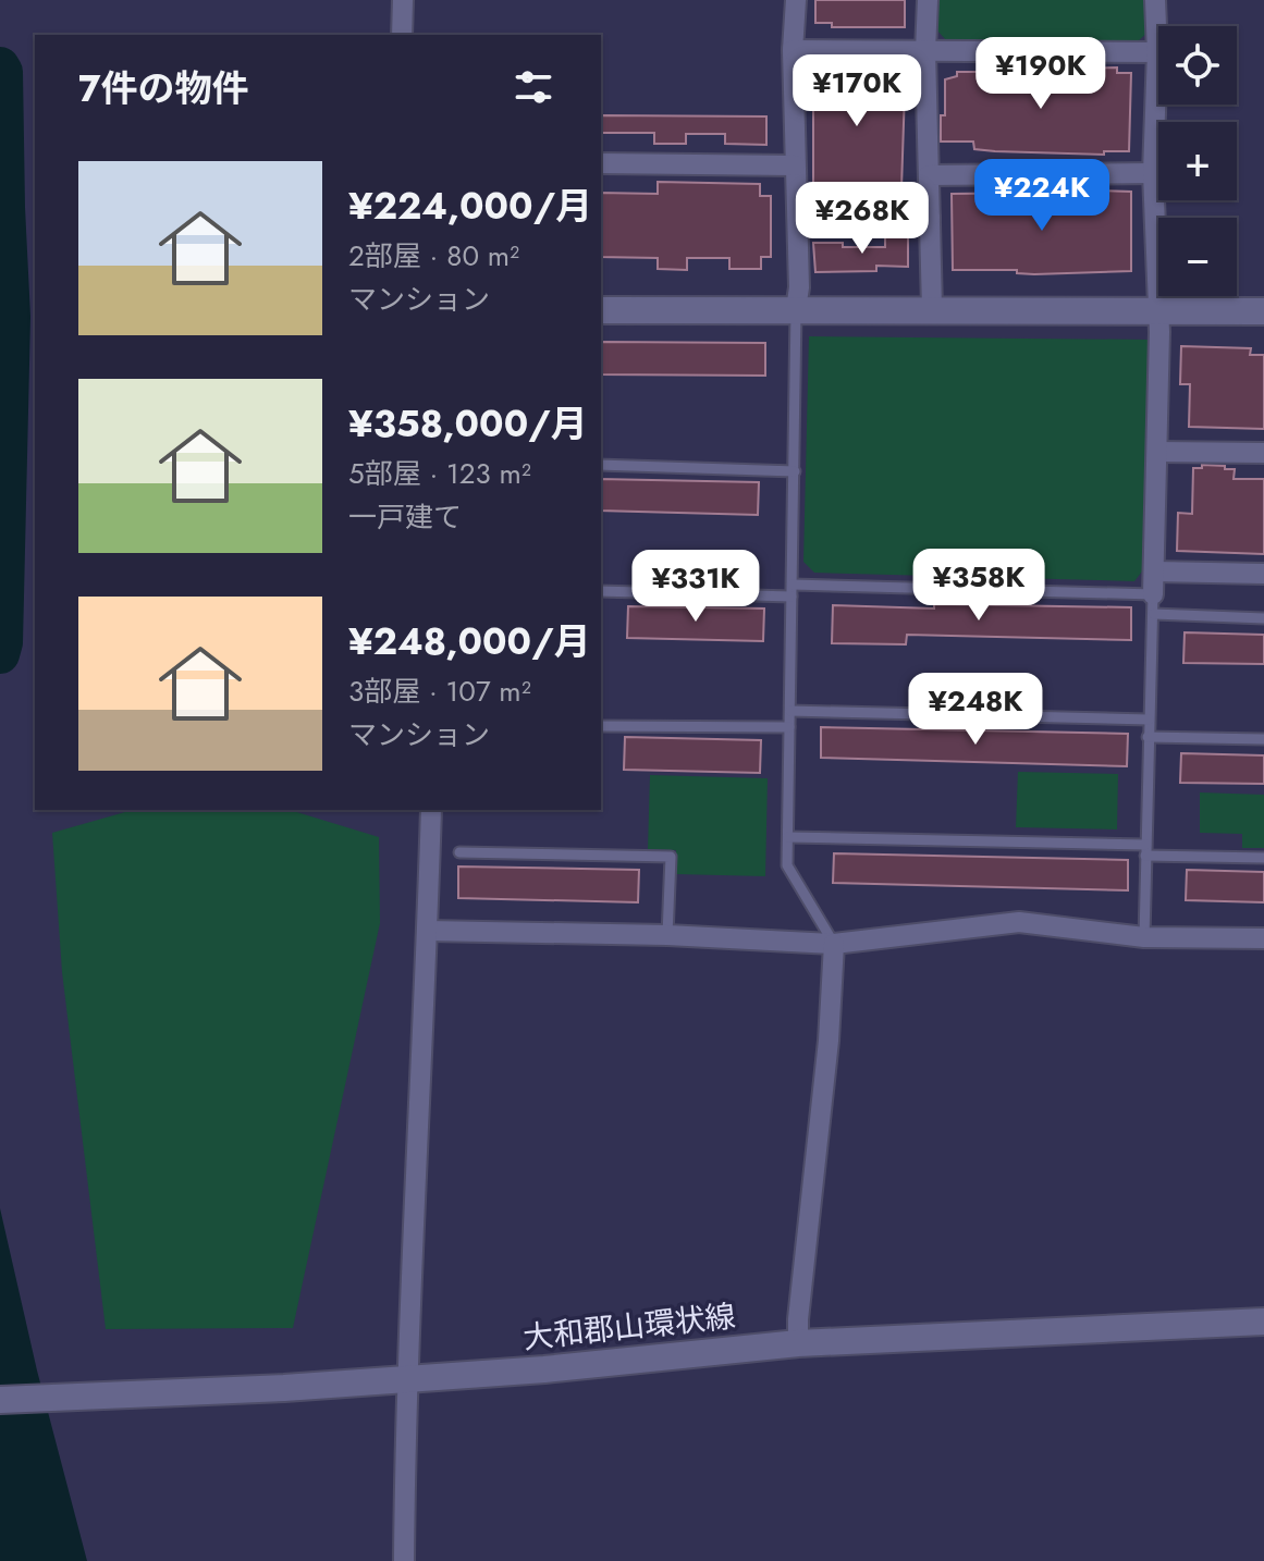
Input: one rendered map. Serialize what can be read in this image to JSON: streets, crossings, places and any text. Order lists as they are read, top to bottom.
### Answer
{
  "streets": {
    "main road": ["大和郡山環状線"]
  },
  "page": {
    "map_buttons": ["+", "−"],
    "heading": "7件の物件",
    "price": [
      "¥190K",
      "¥170K",
      "¥224K",
      "¥268K",
      "¥358K",
      "¥331K",
      "¥248K"
    ],
    "list": [
      {
        "name": "¥224,000/月",
        "note": "2部屋 · 80 m² · マンション"
      },
      {
        "name": "¥358,000/月",
        "note": "5部屋 · 123 m² · 一戸建て"
      },
      {
        "name": "¥248,000/月",
        "note": "3部屋 · 107 m² · マンション"
      }
    ]
  }
}
